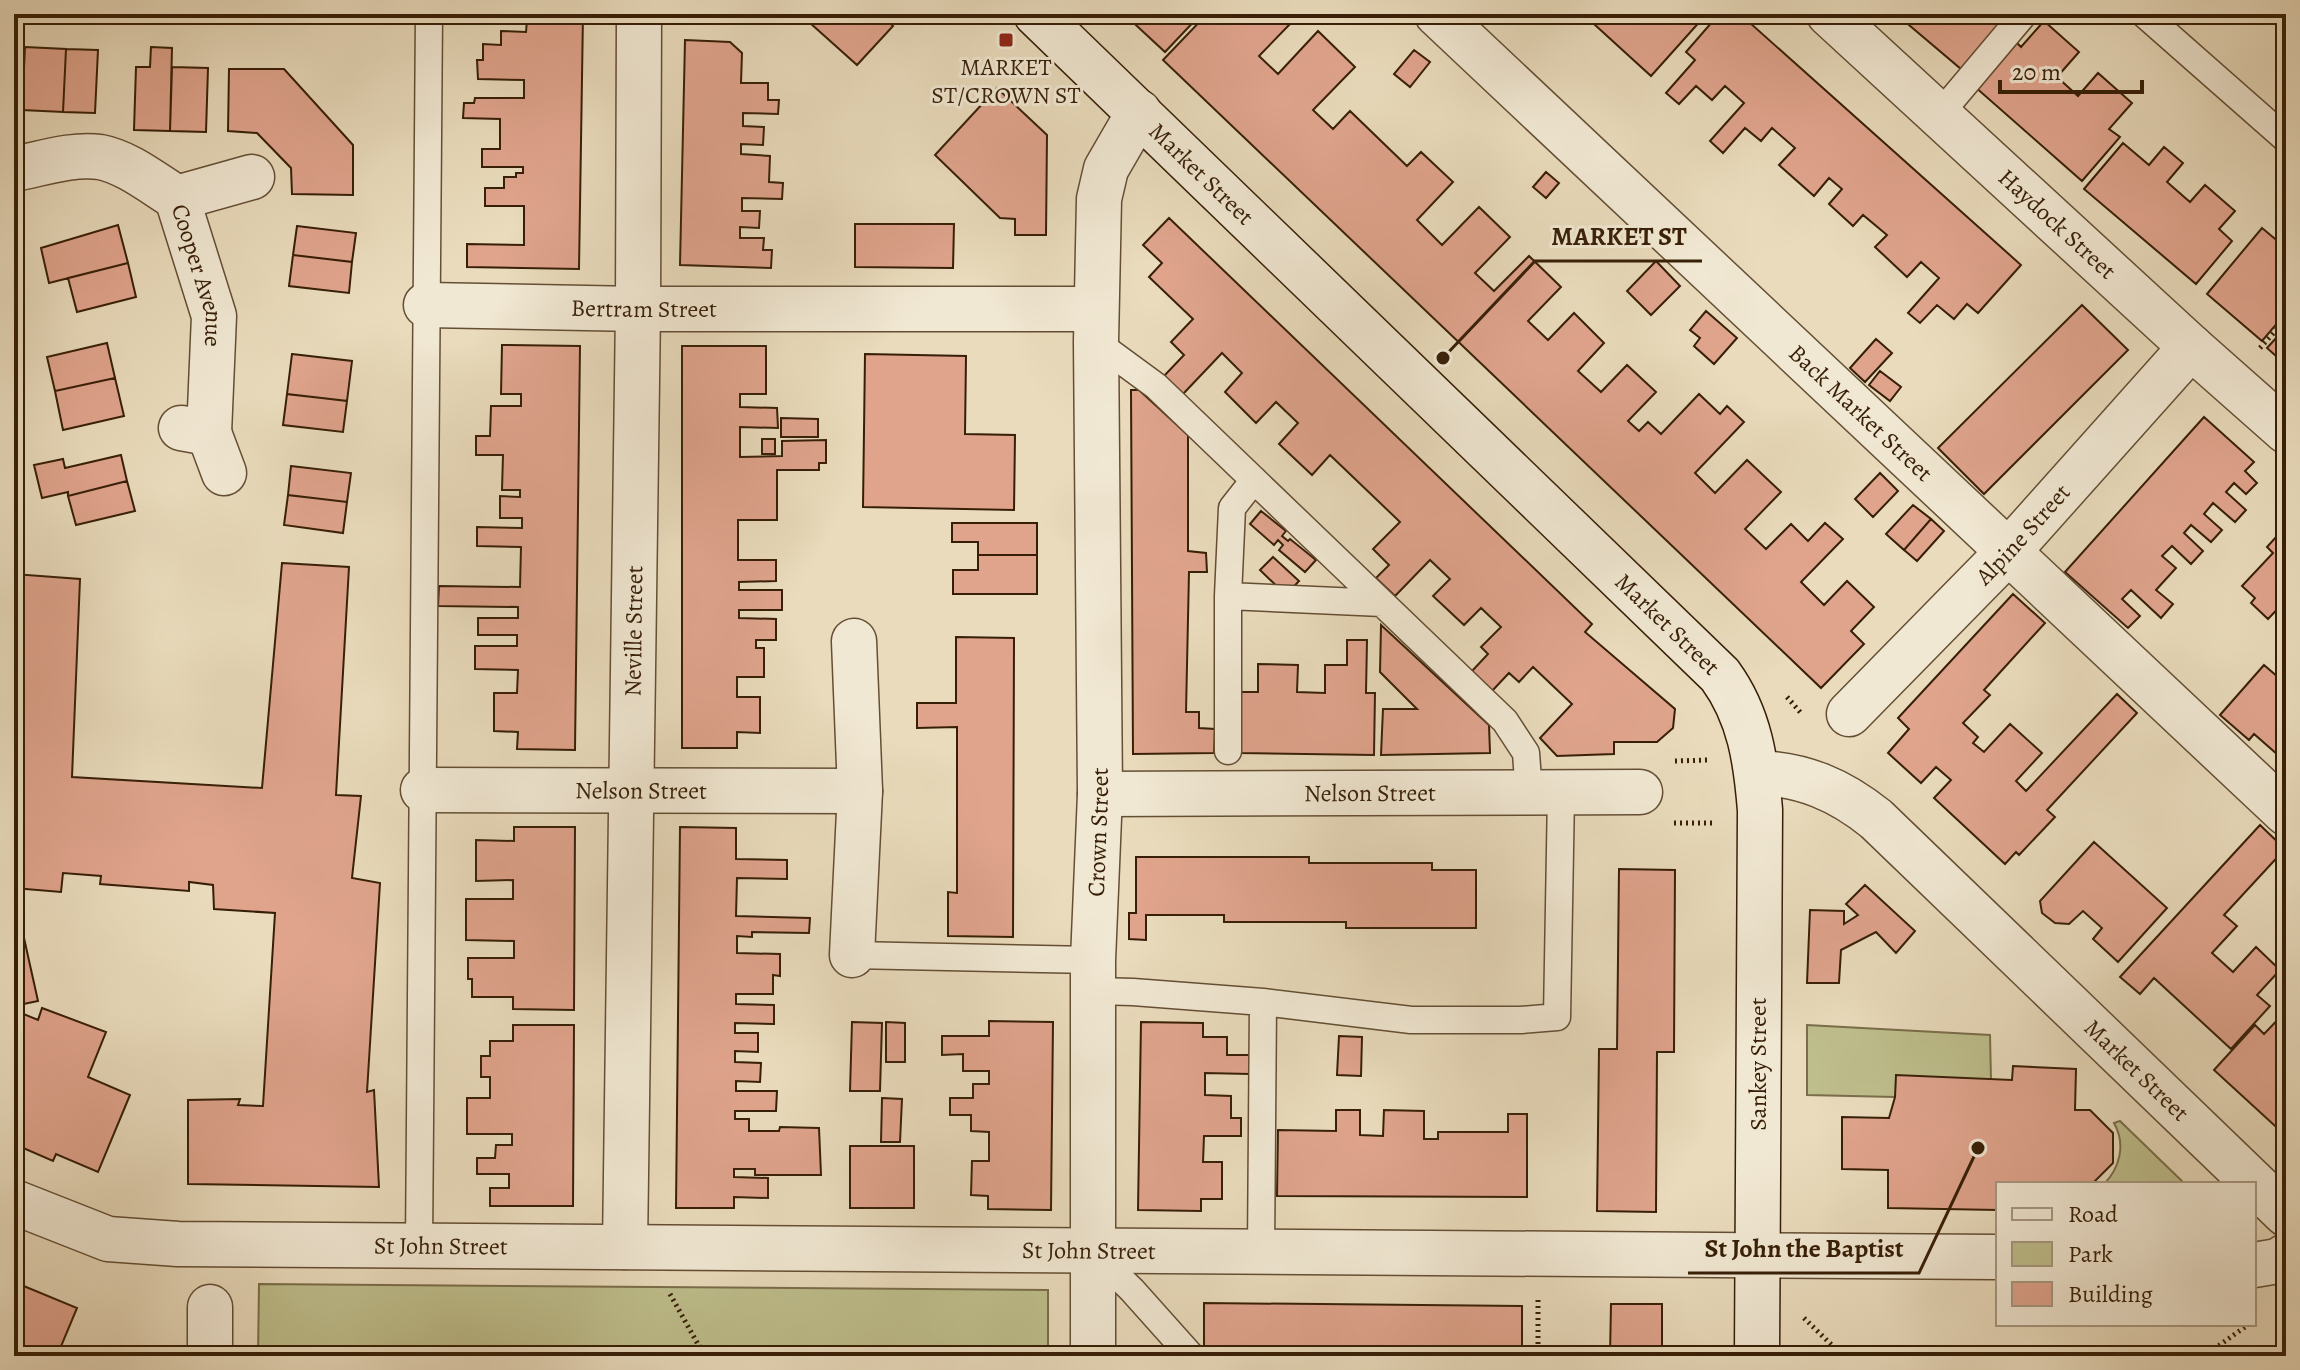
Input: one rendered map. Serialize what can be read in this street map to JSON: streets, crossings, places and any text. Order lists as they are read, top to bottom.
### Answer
{
  "streets": {
    "street": [
      "Market Street",
      "Haydock Street",
      "Cooper Avenue",
      "Bertram Street",
      "Back Market Street",
      "Alpine Street",
      "Neville Street",
      "Nelson Street",
      "Crown Street",
      "Sankey Street",
      "St John Street"
    ]
  },
  "crossings": [
    ["Market Street", "Crown Street"],
    ["Market Street", "Sankey Street"],
    ["Haydock Street", "Alpine Street"],
    ["Bertram Street", "Neville Street"],
    ["Bertram Street", "Crown Street"],
    ["Back Market Street", "Alpine Street"],
    ["Neville Street", "Nelson Street"],
    ["Neville Street", "St John Street"],
    ["Nelson Street", "Crown Street"],
    ["Crown Street", "St John Street"],
    ["Sankey Street", "St John Street"]
  ],
  "places": {
    "transit": ["MARKET ST/CROWN ST"],
    "other": ["MARKET ST", "St John the Baptist"]
  },
  "legend": ["Road", "Park", "Building"],
  "scale_bar": "20 m"
}
